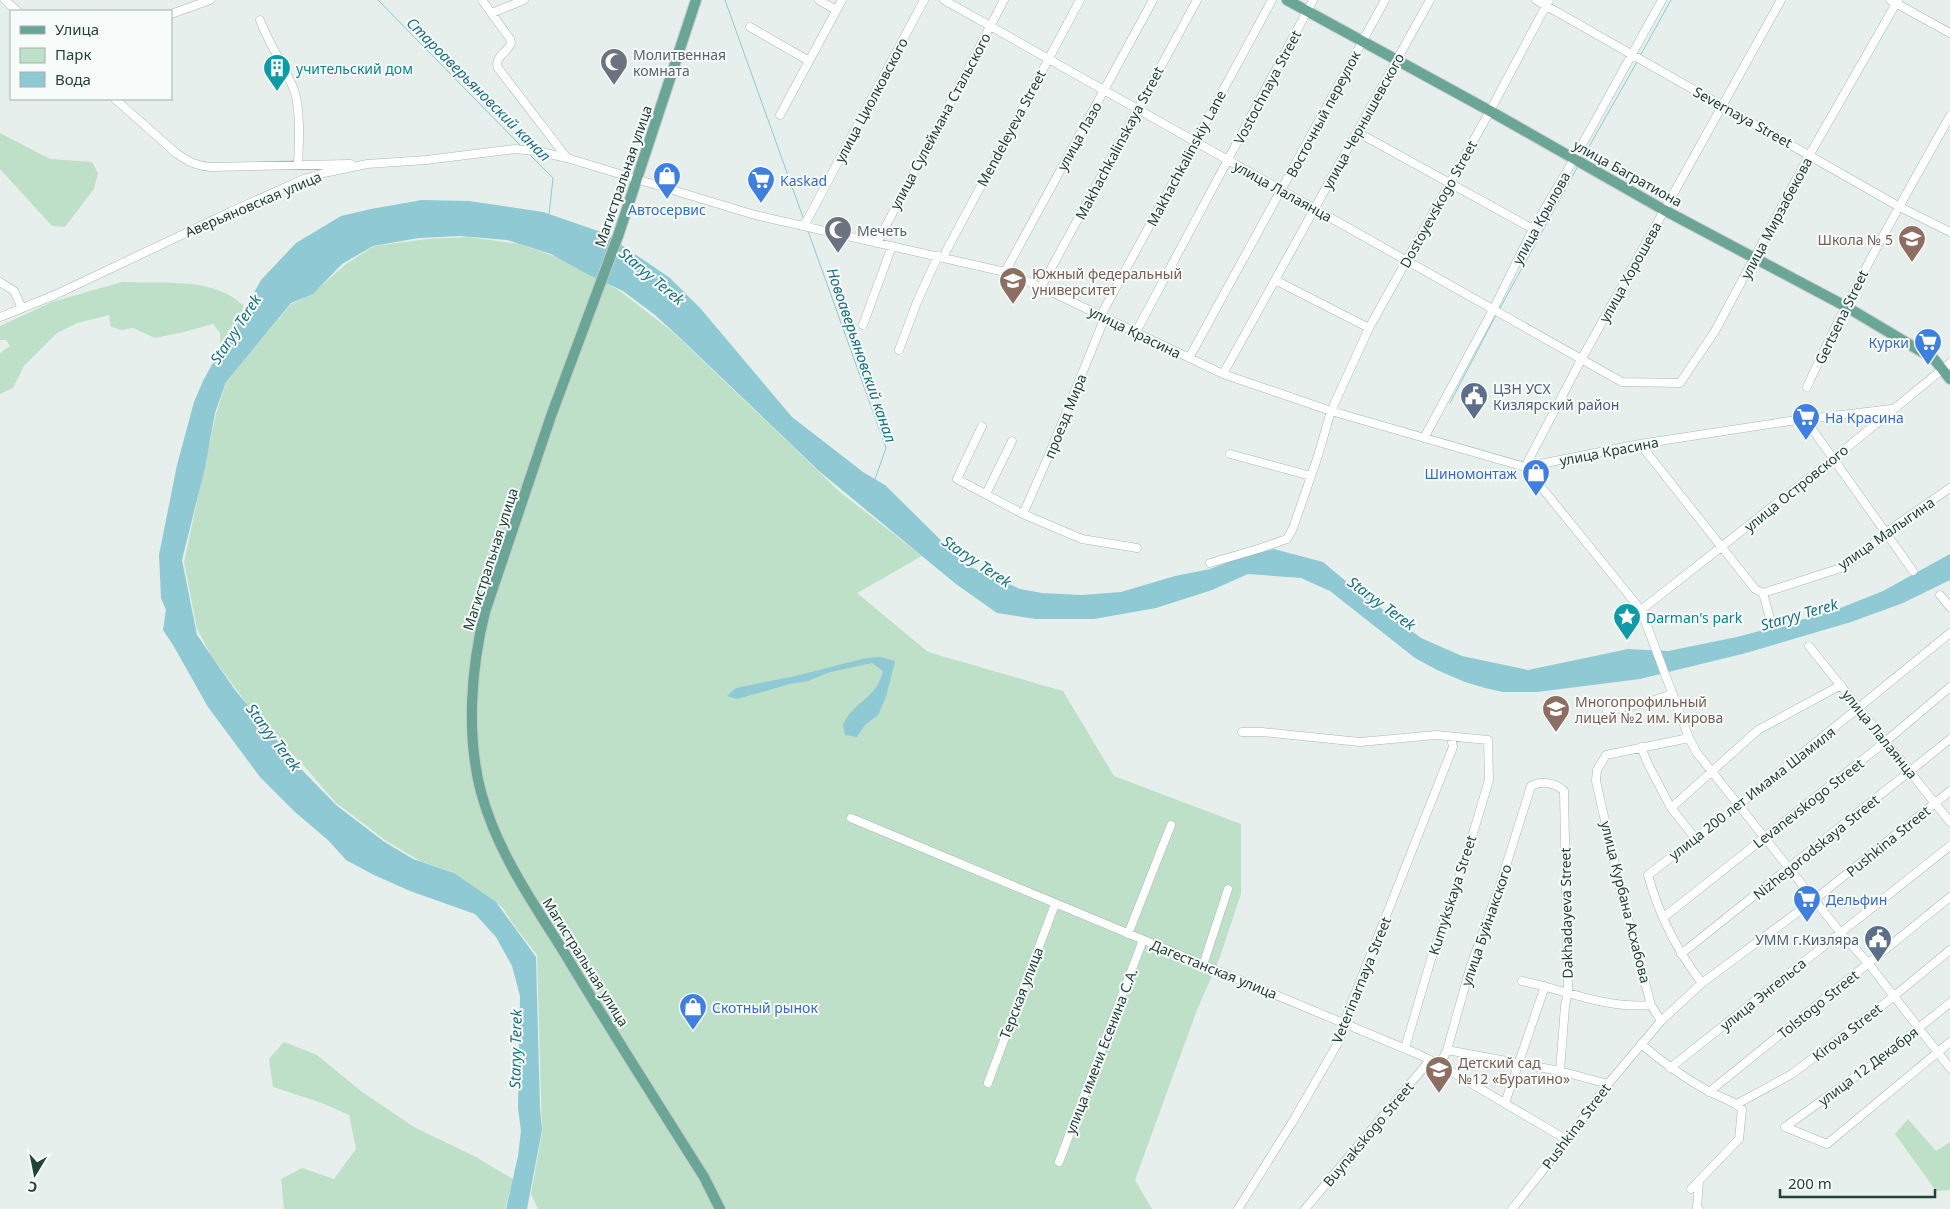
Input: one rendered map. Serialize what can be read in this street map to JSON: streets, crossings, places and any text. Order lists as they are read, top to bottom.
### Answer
{
  "streets": {
    "main road": ["улица Багратиона", "Магистральная улица"],
    "street": [
      "Vostochnaya Street",
      "улица Циолковского",
      "Восточный переулок",
      "Severnaya Street",
      "улица Сулеймана Стальского",
      "улица Чернышевского",
      "Mendeleyeva Street",
      "улица Лазо",
      "Makhachkalinskaya Street",
      "Makhachkalinskiy Lane",
      "улица Лалаянца",
      "Аверьяновская улица",
      "Dostoyevskogo Street",
      "улица Крылова",
      "улица Мирзабекова",
      "улица Хорошева",
      "Gertsena Street",
      "улица Красина",
      "проезд Мира",
      "улица Островского",
      "улица Малыгина",
      "улица 200 лет Имама Шамиля",
      "Levanevskogo Street",
      "Pushkina Street",
      "Nizhegorodskaya Street",
      "Kumykskaya Street",
      "улица Курбана Асхабова",
      "Dakhadayeva Street",
      "улица Буйнакского",
      "Дагестанская улица",
      "Veterinarnaya Street",
      "Терская улица",
      "улица Энгельса",
      "Tolstogo Street",
      "Kirova Street",
      "улица имени Есенина С.А.",
      "улица 12 Декабря",
      "Buynakskogo Street"
    ]
  },
  "crossings": [
    ["Vostochnaya Street", "улица Багратиона"],
    ["Vostochnaya Street", "улица Лалаянца"],
    ["Vostochnaya Street", "улица Красина"],
    ["улица Циолковского", "улица Красина"],
    ["Восточный переулок", "улица Багратиона"],
    ["Восточный переулок", "улица Лалаянца"],
    ["Восточный переулок", "улица Красина"],
    ["Severnaya Street", "Dostoyevskogo Street"],
    ["Severnaya Street", "улица Крылова"],
    ["Severnaya Street", "улица Мирзабекова"],
    ["Severnaya Street", "улица Хорошева"],
    ["Severnaya Street", "Gertsena Street"],
    ["улица Сулеймана Стальского", "улица Лалаянца"],
    ["улица Сулеймана Стальского", "улица Красина"],
    ["улица Чернышевского", "улица Багратиона"],
    ["улица Чернышевского", "улица Лалаянца"],
    ["улица Чернышевского", "улица Красина"],
    ["Mendeleyeva Street", "улица Лалаянца"],
    ["Mendeleyeva Street", "улица Красина"],
    ["улица Лазо", "улица Лалаянца"],
    ["улица Лазо", "улица Красина"],
    ["Makhachkalinskaya Street", "улица Лалаянца"],
    ["Makhachkalinskaya Street", "улица Красина"],
    ["Makhachkalinskiy Lane", "улица Лалаянца"],
    ["Makhachkalinskiy Lane", "улица Красина"],
    ["Makhachkalinskiy Lane", "проезд Мира"],
    ["улица Багратиона", "Dostoyevskogo Street"],
    ["улица Багратиона", "улица Крылова"],
    ["улица Багратиона", "улица Мирзабекова"],
    ["улица Багратиона", "улица Хорошева"],
    ["улица Багратиона", "Gertsena Street"],
    ["улица Багратиона", "улица Островского"],
    ["Магистральная улица", "Аверьяновская улица"],
    ["Магистральная улица", "улица Красина"],
    ["улица Лалаянца", "Dostoyevskogo Street"],
    ["улица Лалаянца", "улица Крылова"],
    ["улица Лалаянца", "улица Мирзабекова"],
    ["улица Лалаянца", "улица Хорошева"],
    ["улица Лалаянца", "улица 200 лет Имама Шамиля"],
    ["улица Лалаянца", "Levanevskogo Street"],
    ["улица Лалаянца", "Pushkina Street"],
    ["улица Лалаянца", "Nizhegorodskaya Street"],
    ["Аверьяновская улица", "улица Красина"],
    ["Dostoyevskogo Street", "улица Красина"],
    ["улица Крылова", "улица Красина"],
    ["улица Хорошева", "улица Красина"],
    ["улица Красина", "проезд Мира"],
    ["улица Красина", "улица Островского"],
    ["улица 200 лет Имама Шамиля", "Levanevskogo Street"],
    ["улица 200 лет Имама Шамиля", "Pushkina Street"],
    ["улица 200 лет Имама Шамиля", "Nizhegorodskaya Street"],
    ["Pushkina Street", "улица Курбана Асхабова"],
    ["Pushkina Street", "Дагестанская улица"],
    ["Kumykskaya Street", "Дагестанская улица"],
    ["Kumykskaya Street", "Veterinarnaya Street"],
    ["Dakhadayeva Street", "улица Буйнакского"],
    ["улица Буйнакского", "Дагестанская улица"],
    ["Дагестанская улица", "Veterinarnaya Street"],
    ["Дагестанская улица", "Терская улица"],
    ["Дагестанская улица", "улица имени Есенина С.А."],
    ["Дагестанская улица", "Buynakskogo Street"]
  ],
  "water": ["Староаверьяновский канал", "Staryy Terek", "Новоаверьяновский канал"],
  "places": {
    "mosque": ["Молитвенная комната", "Мечеть"],
    "building": ["учительский дом"],
    "shop": ["Автосервис", "Шиномонтаж", "Скотный рынок"],
    "supermarket": [
      "Kaskad",
      "Курки",
      "На Красина",
      "Дельфин"
    ],
    "school or university": [
      "Школа № 5",
      "Южный федеральный университет",
      "Многопрофильный лицей №2 им. Кирова",
      "Детский сад №12 «Буратино»"
    ],
    "public building": ["ЦЗН УСХ Кизлярский район", "УММ г.Кизляра"],
    "place": ["Darman's park"]
  },
  "legend": ["Улица", "Парк", "Вода"],
  "scale_bar": "200 m",
  "north": "bottom"
}
